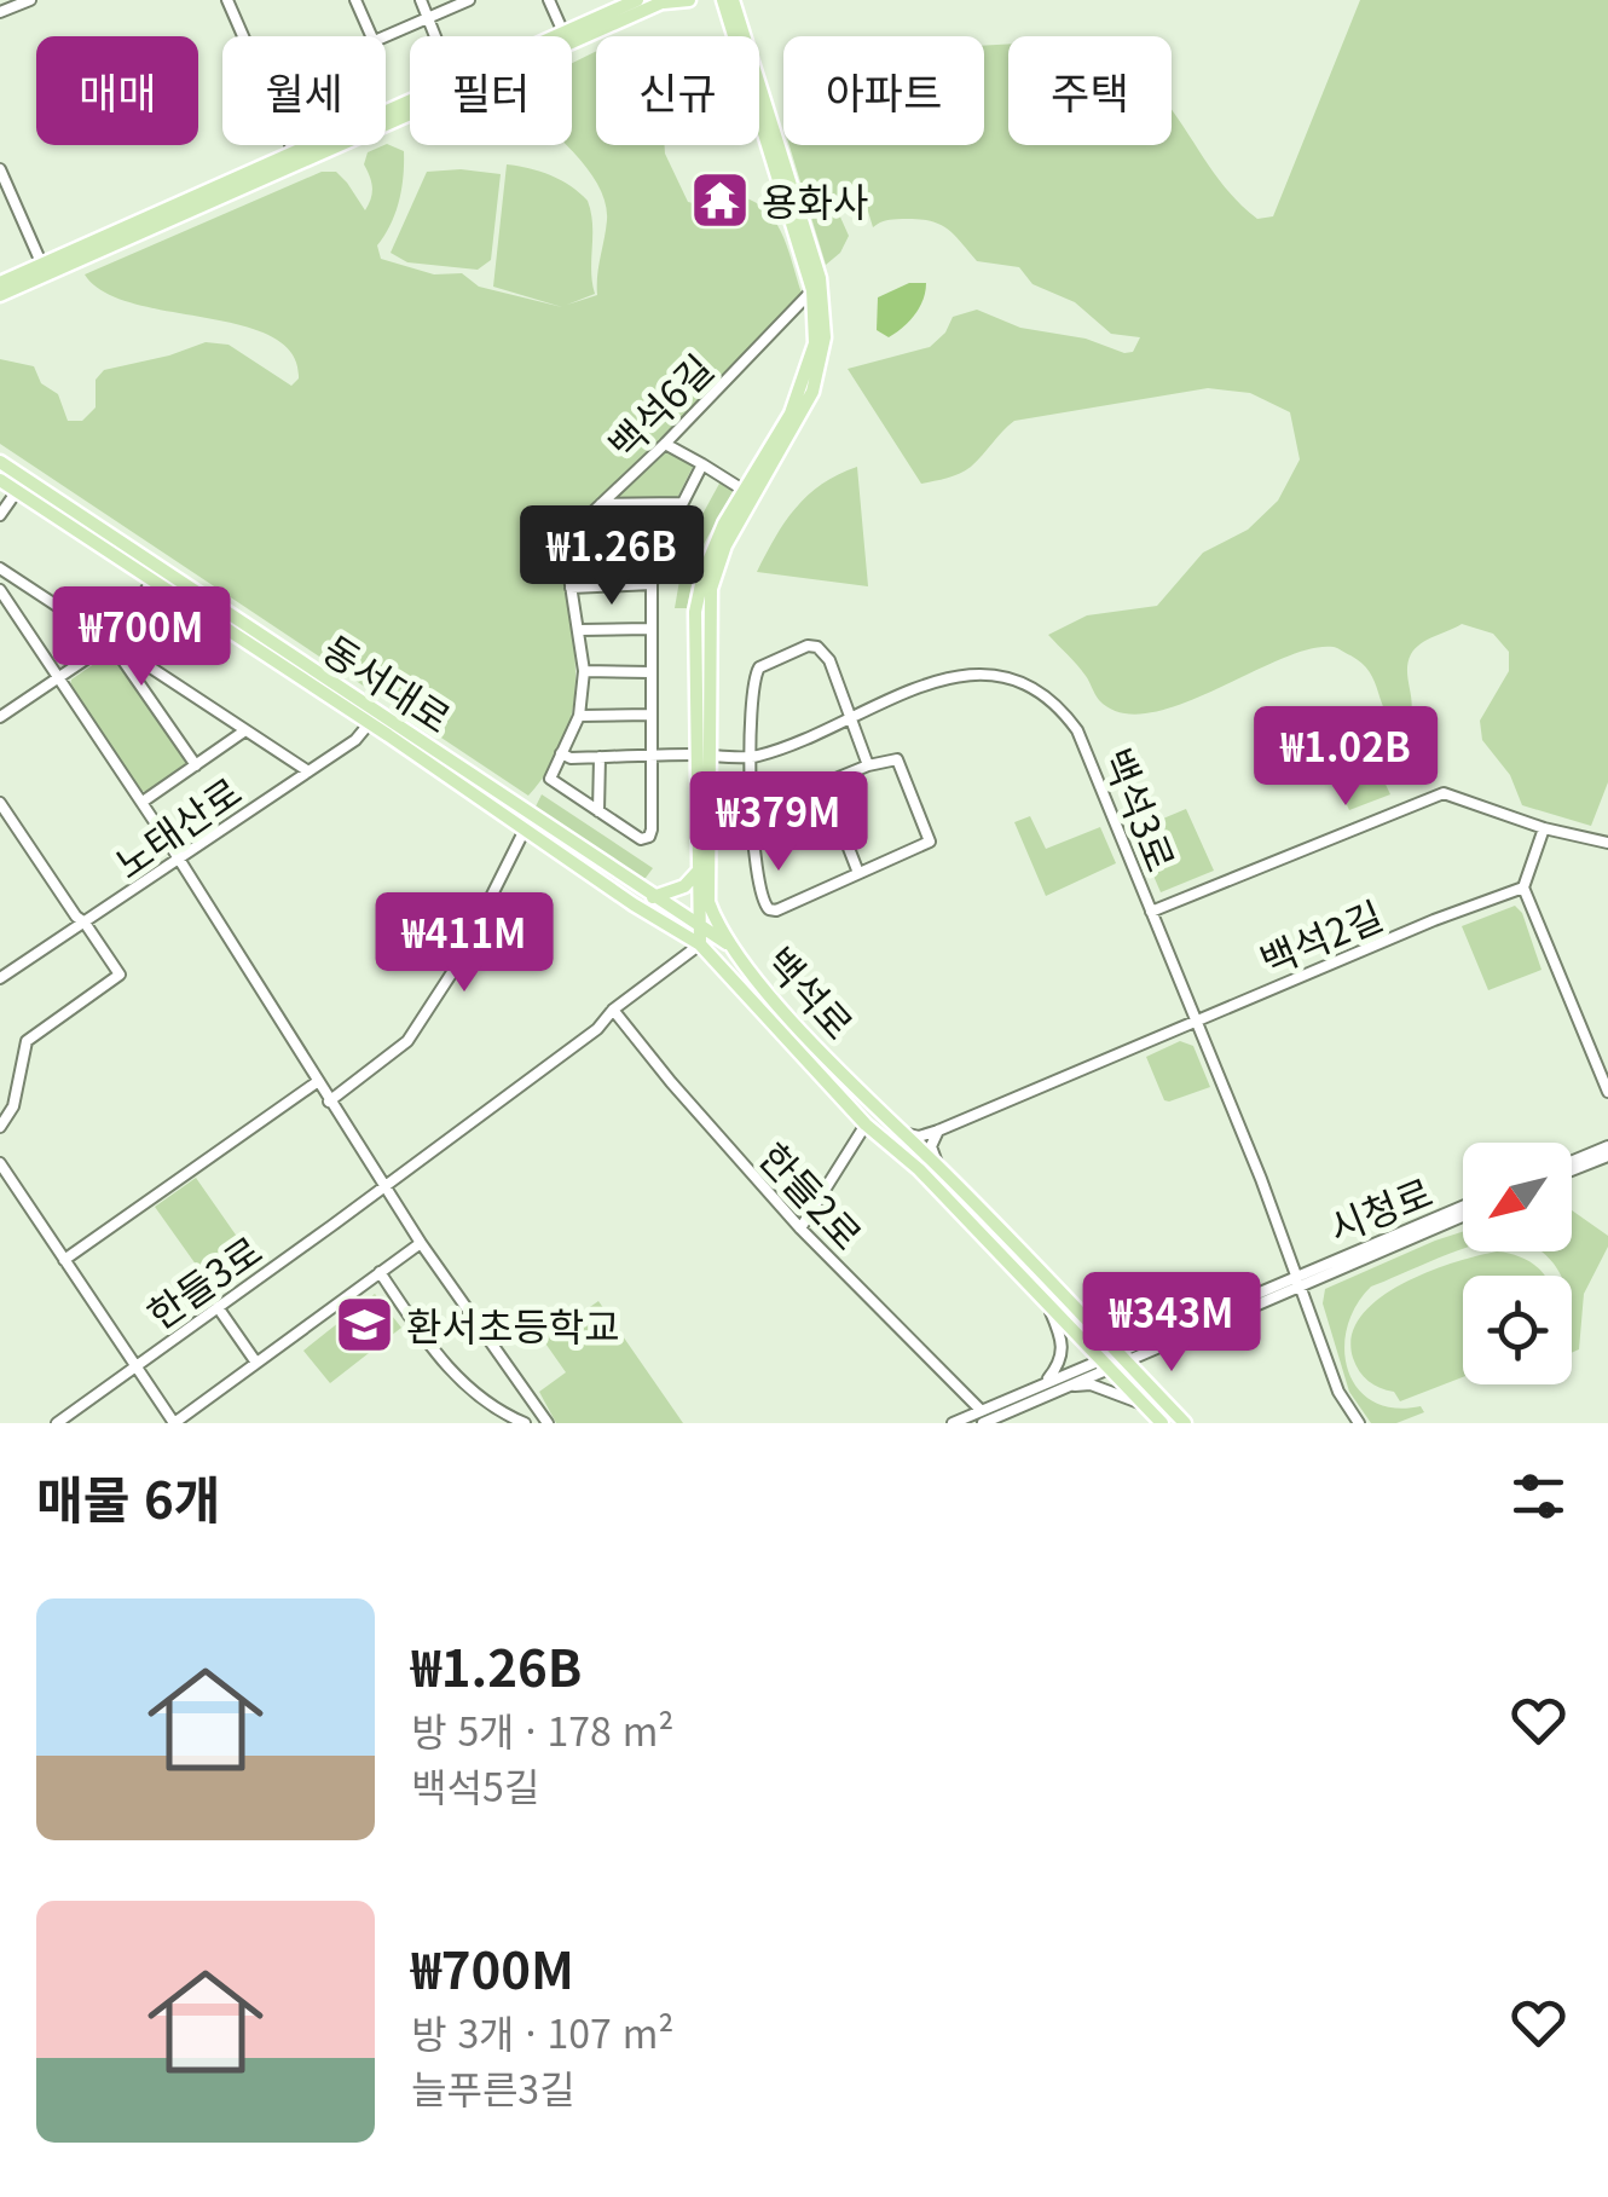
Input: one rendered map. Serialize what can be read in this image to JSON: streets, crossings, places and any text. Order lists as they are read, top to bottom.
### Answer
{
  "streets": {
    "main road": ["동서대로", "백석로"],
    "street": [
      "백석6길",
      "백석3로",
      "노태산로",
      "백석2길",
      "한들2로",
      "시청로",
      "한들3로"
    ]
  },
  "crossings": [
    ["백석6길", "백석로"],
    ["동서대로", "노태산로"],
    ["동서대로", "백석로"],
    ["동서대로", "한들3로"],
    ["백석3로", "백석2길"],
    ["백석3로", "백석로"],
    ["백석3로", "시청로"],
    ["백석2길", "백석로"],
    ["백석로", "시청로"],
    ["백석로", "한들3로"],
    ["한들2로", "한들3로"]
  ],
  "places": {
    "temple": ["용화사"],
    "school or university": ["환서초등학교"]
  },
  "north": "bottom left",
  "page": {
    "chip": [
      "매매",
      "월세",
      "필터",
      "신규",
      "아파트",
      "주택"
    ],
    "price": [
      "₩1.26B",
      "₩700M",
      "₩1.02B",
      "₩379M",
      "₩411M",
      "₩343M"
    ],
    "heading": "매물 6개",
    "list": [
      {
        "name": "₩1.26B",
        "note": "방 5개 · 178 m² · 백석5길"
      },
      {
        "name": "₩700M",
        "note": "방 3개 · 107 m² · 늘푸른3길"
      }
    ]
  }
}
